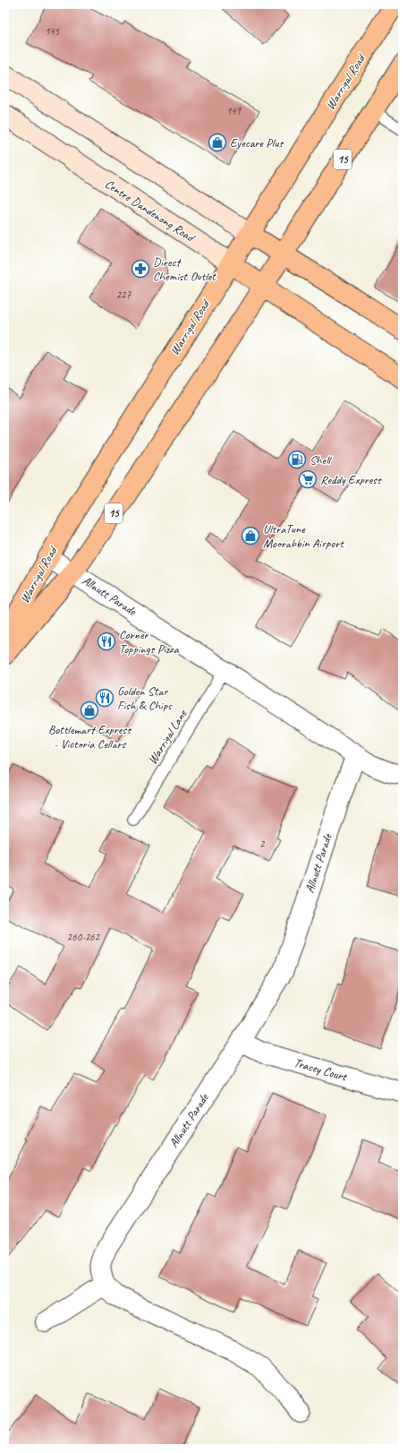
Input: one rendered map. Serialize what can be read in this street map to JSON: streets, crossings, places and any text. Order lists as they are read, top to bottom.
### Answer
{
  "streets": {
    "main road": ["Warrigal Road", "15", "Centre Dandenong Road"],
    "street": ["Allnutt Parade", "Tracey Court"],
    "lane": ["Warrigal Lane"]
  },
  "crossings": [
    ["Warrigal Road", "Centre Dandenong Road"],
    ["Warrigal Road", "Allnutt Parade"],
    ["Allnutt Parade", "Warrigal Lane"],
    ["Allnutt Parade", "Tracey Court"]
  ],
  "places": {
    "shop": ["Eyecare Plus", "UltraTune Moorabbin Airport", "Bottlemart Express - Victoria Cellars"],
    "pharmacy": ["Direct Chemist Outlet"],
    "fuel station": ["Shell"],
    "supermarket": ["Reddy Express"],
    "restaurant": ["Corner Toppings Pizza", "Golden Star Fish & Chips"]
  },
  "house_numbers": [
    "145",
    "149",
    "227",
    "2",
    "260-262"
  ]
}
